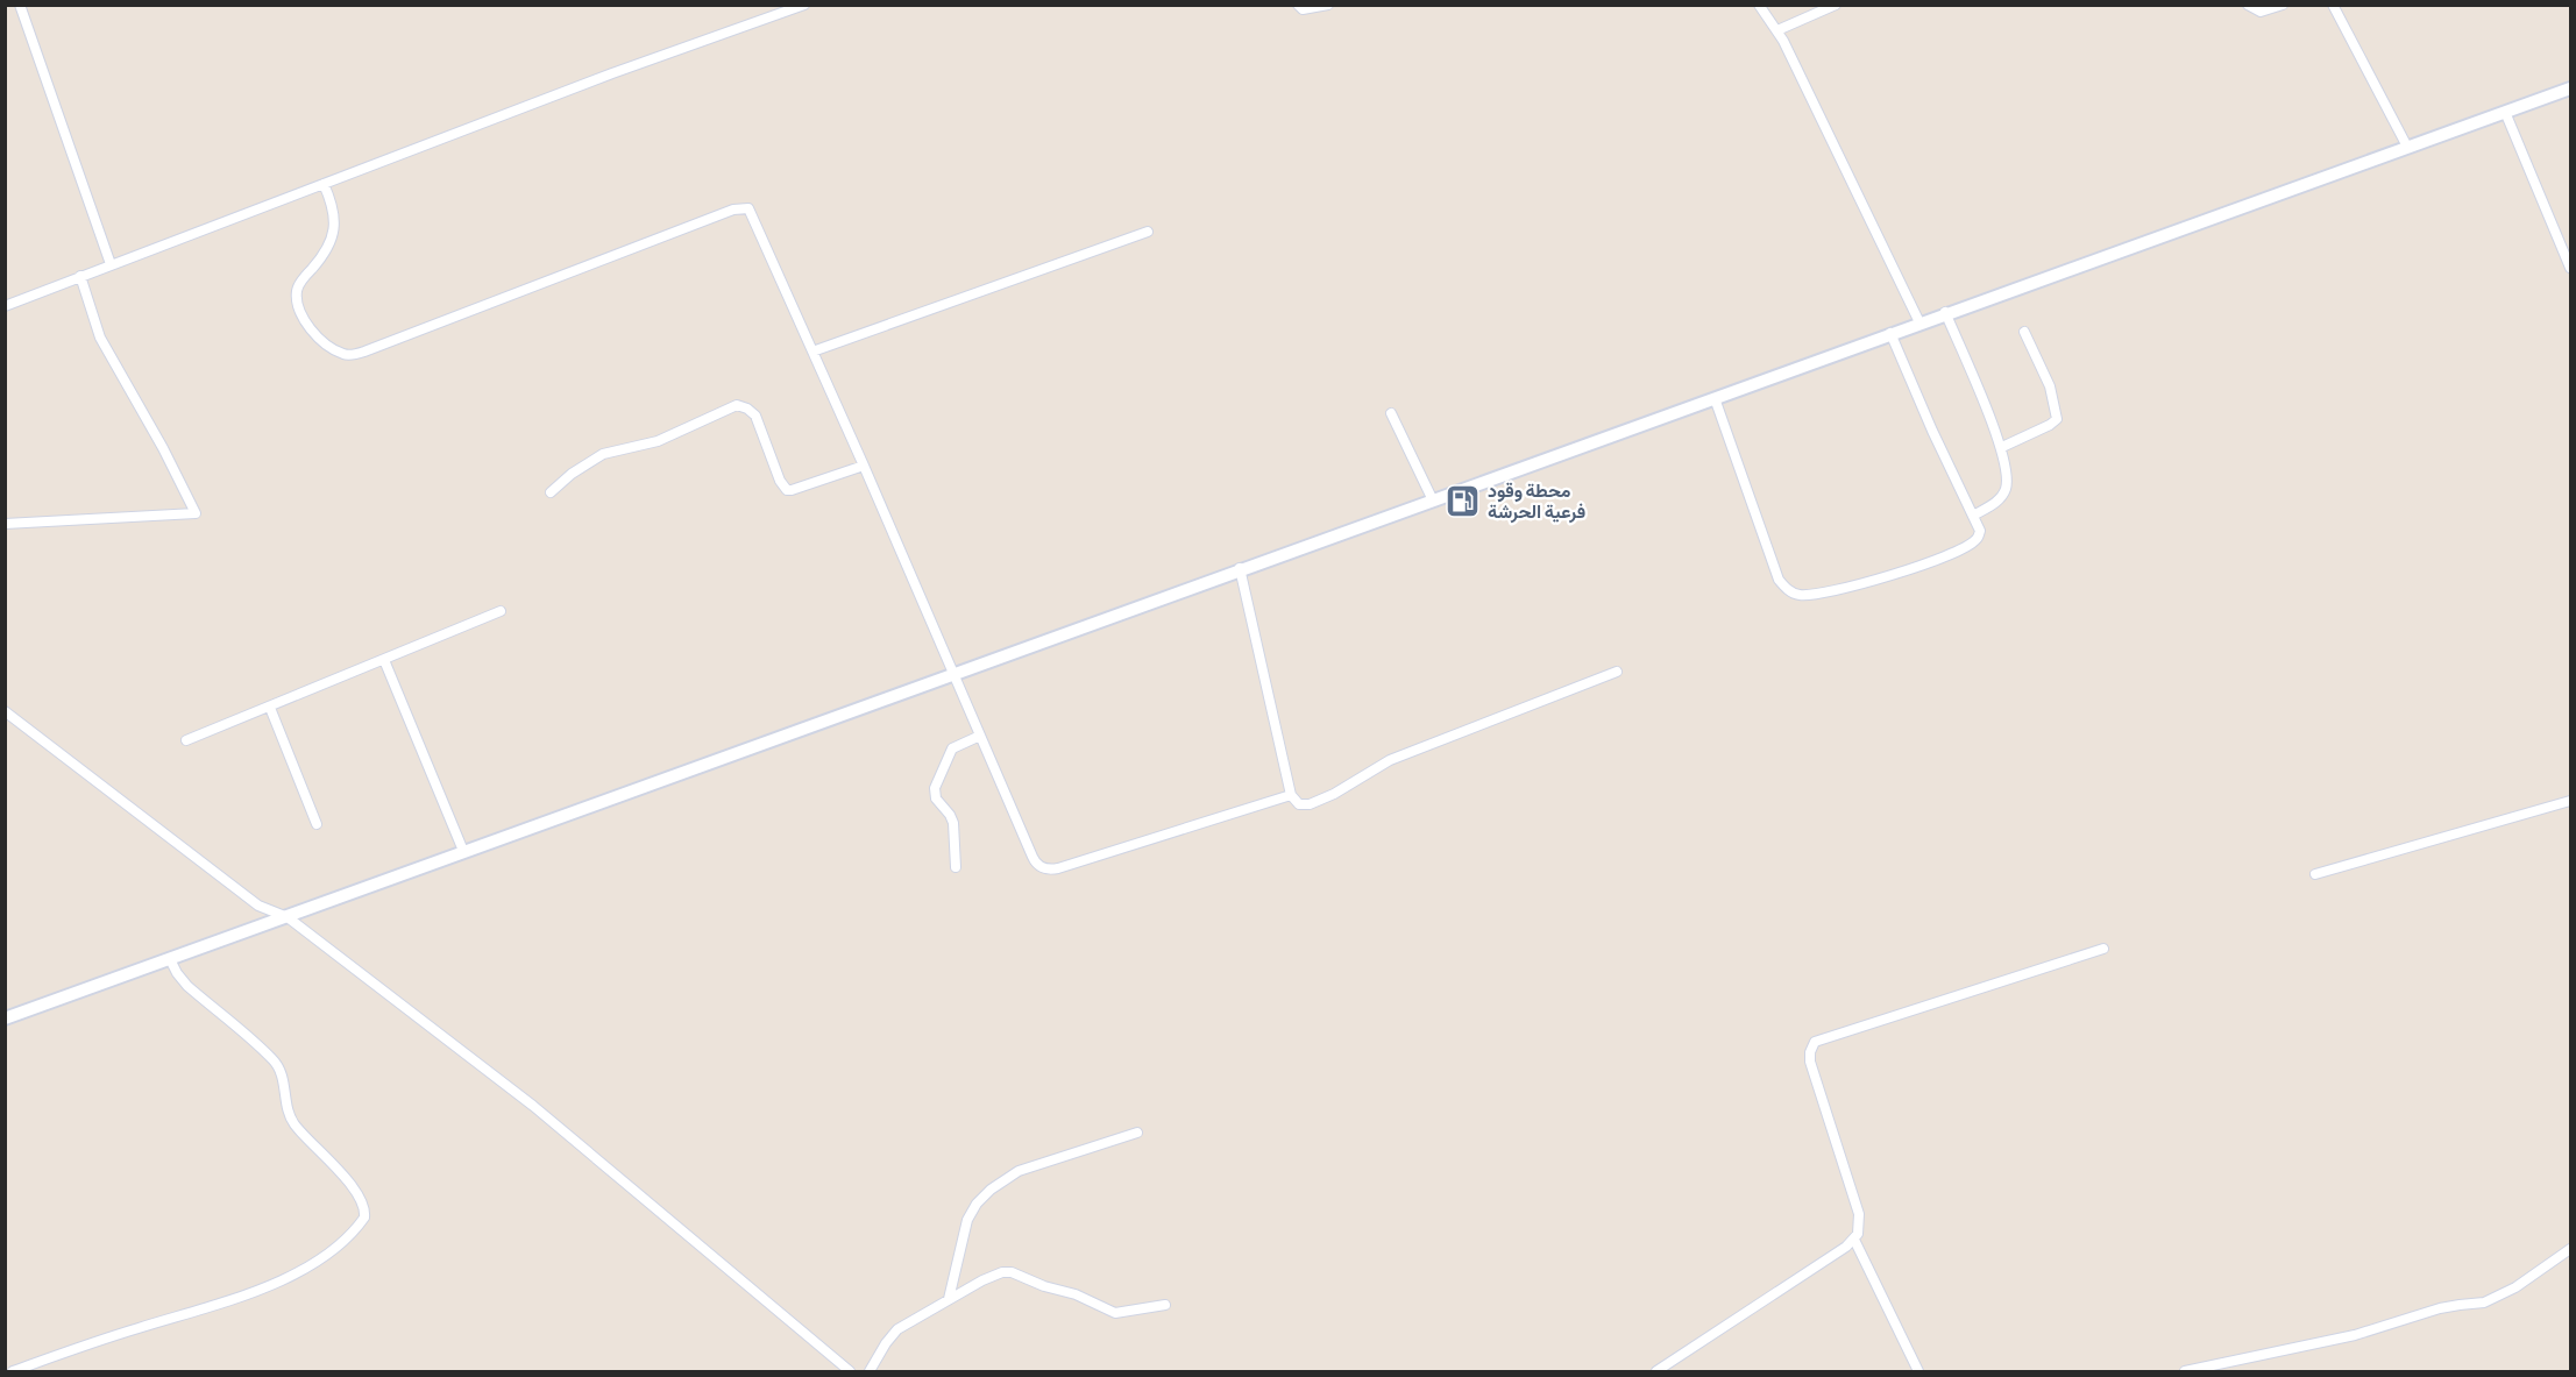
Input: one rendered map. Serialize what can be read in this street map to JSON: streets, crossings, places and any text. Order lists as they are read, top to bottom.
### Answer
{
  "places": {
    "fuel station": ["محطة وقود فرعية الحرشة"]
  }
}
